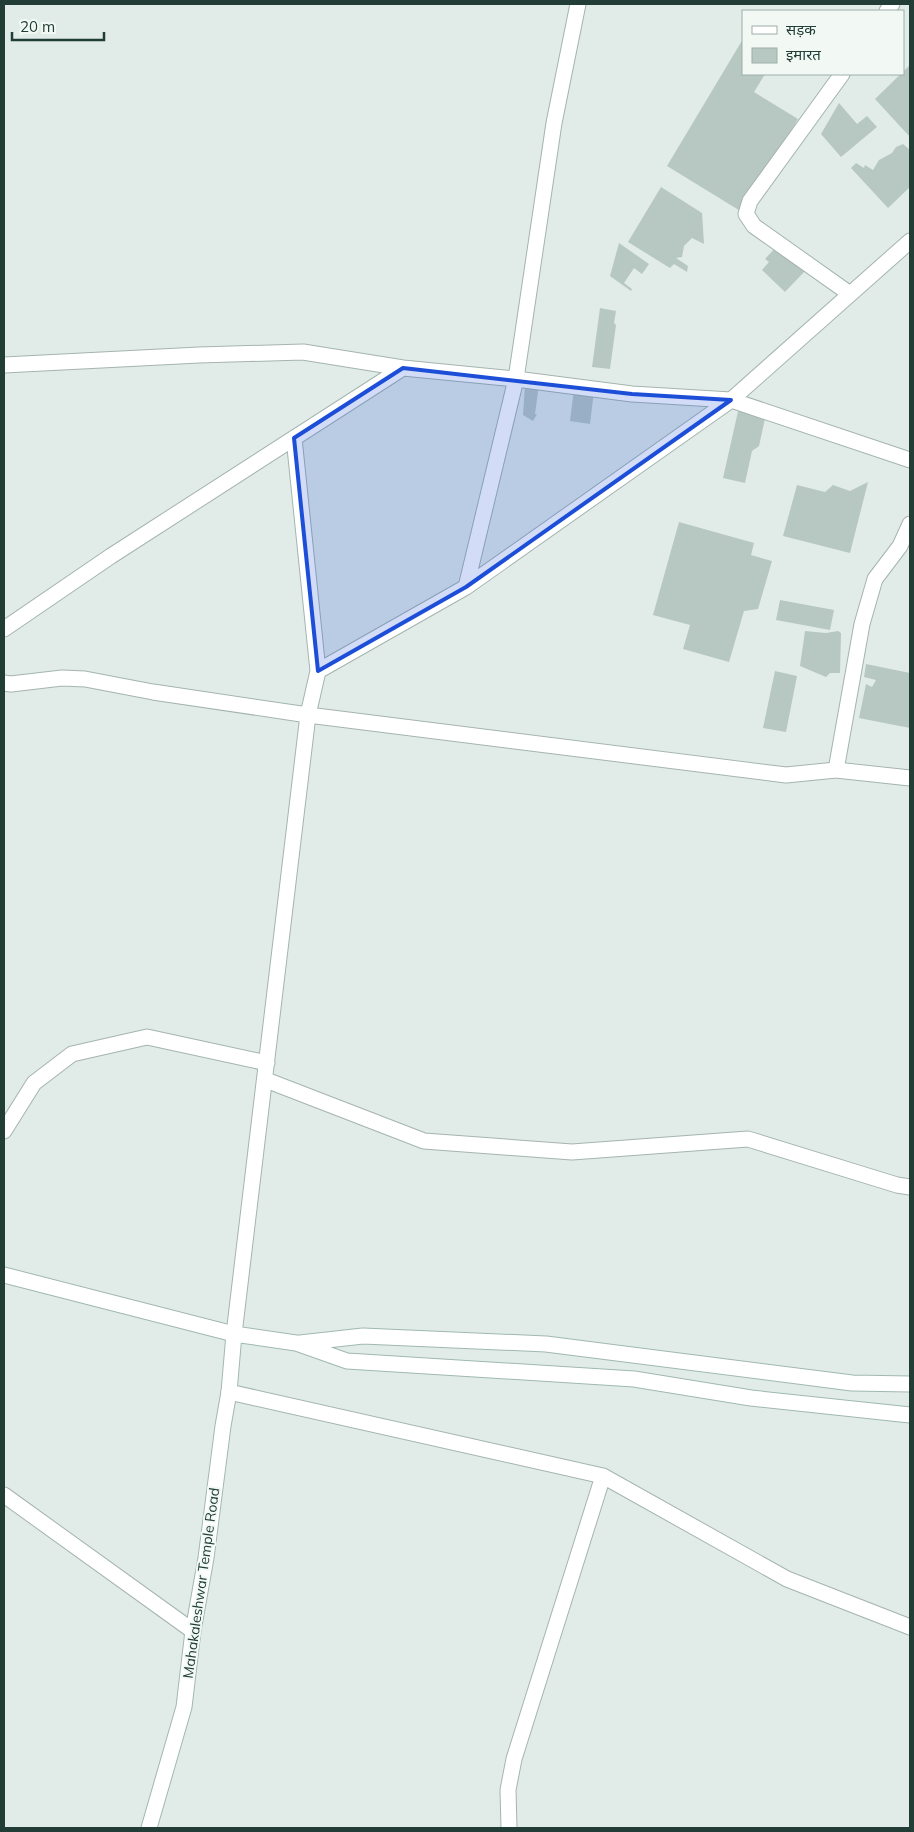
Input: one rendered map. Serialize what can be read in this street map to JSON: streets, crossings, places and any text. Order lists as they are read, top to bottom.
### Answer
{
  "streets": {
    "street": ["Mahakaleshwar Temple Road"]
  },
  "legend": ["सड़क", "इमारत"],
  "scale_bar": "20 m"
}
